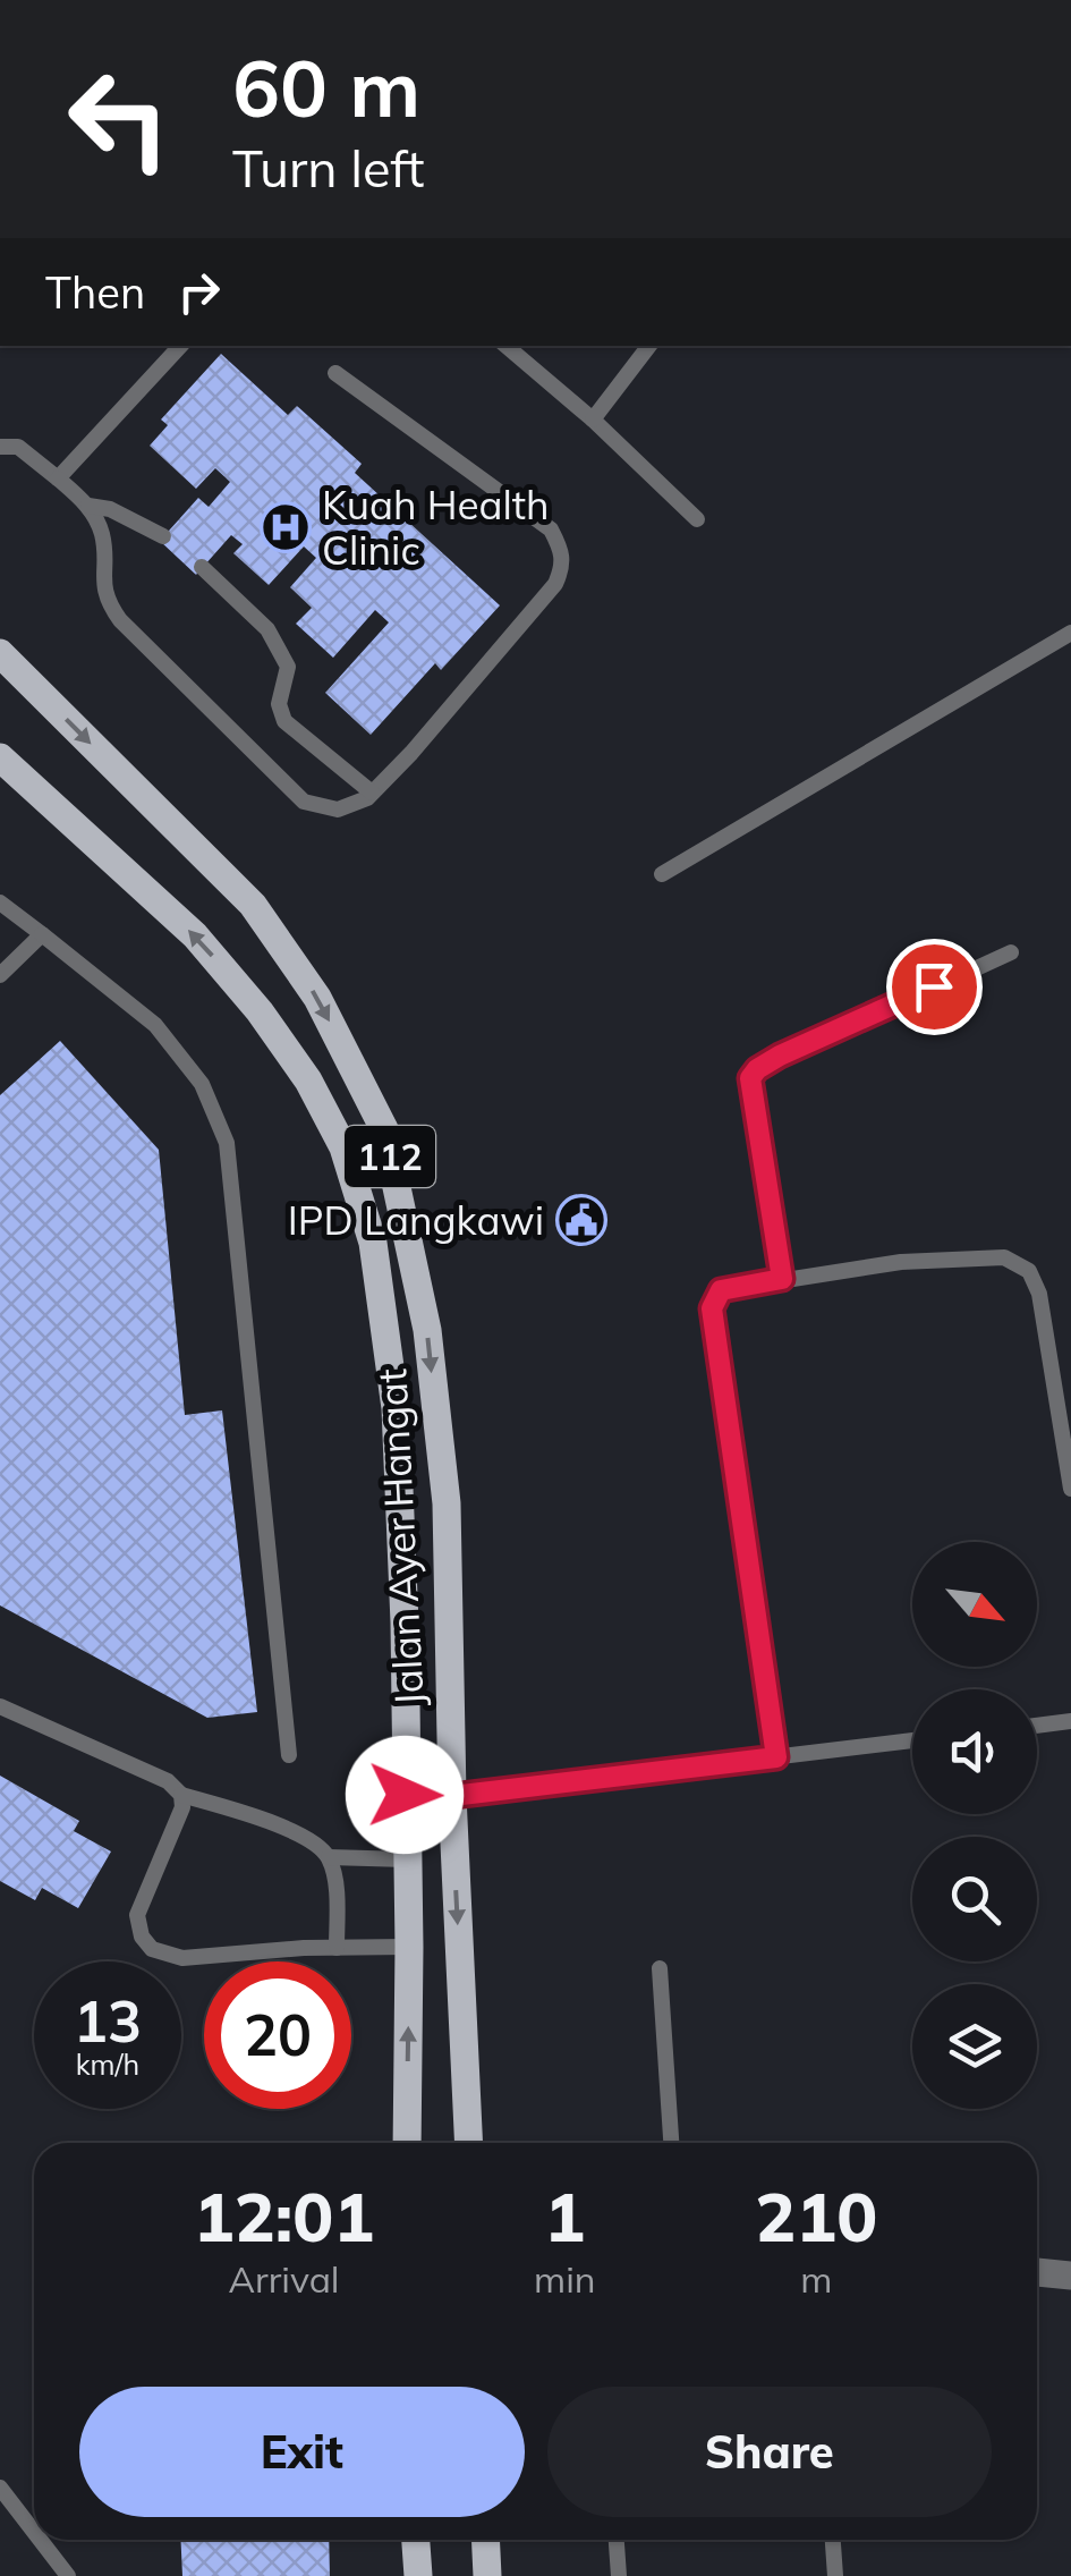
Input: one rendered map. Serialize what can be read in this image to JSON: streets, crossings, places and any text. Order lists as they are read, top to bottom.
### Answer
{
  "streets": {
    "main road": ["112", "Jalan Ayer Hangat"]
  },
  "places": {
    "hospital": ["Kuah Health Clinic"],
    "public building": ["IPD Langkawi"]
  },
  "north": "bottom right",
  "page": {
    "turn": ["60 m", "Turn left"],
    "then": "Then",
    "speed": "13 km/h",
    "limit": "20",
    "eta": [
      "12:01",
      "Arrival",
      "1",
      "min",
      "210",
      "m"
    ],
    "buttons": ["Exit", "Share"]
  }
}
